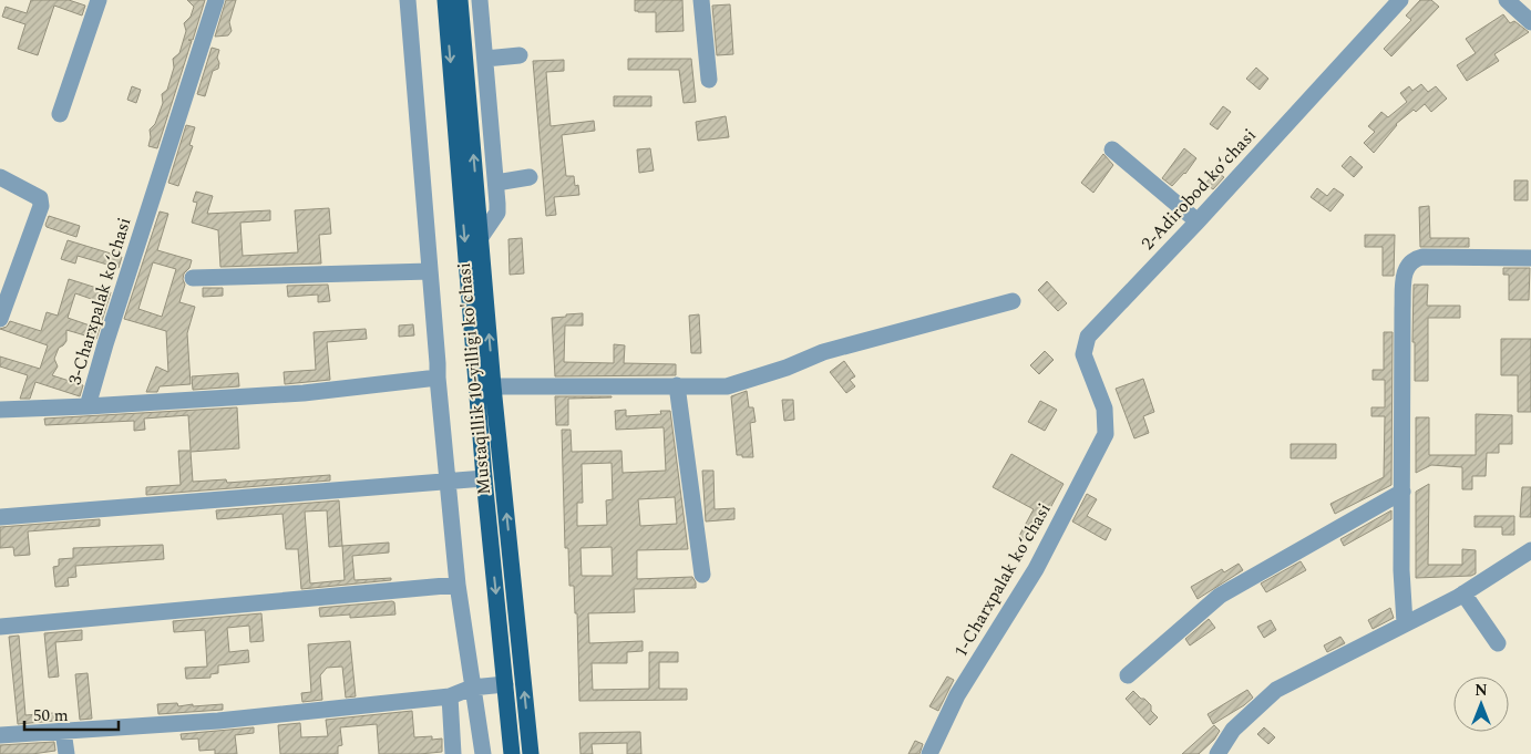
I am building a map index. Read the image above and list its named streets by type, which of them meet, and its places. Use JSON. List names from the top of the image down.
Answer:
{
  "streets": {
    "main road": ["Mustaqillik 10-yilligi ko'chasi"],
    "street": ["2-Adirobod koʻchasi", "3-Charxpalak koʻchasi", "1-Charxpalak koʻchasi"]
  },
  "crossings": [
    ["2-Adirobod koʻchasi", "1-Charxpalak koʻchasi"]
  ],
  "scale_bar": "50 m",
  "north": "top"
}
